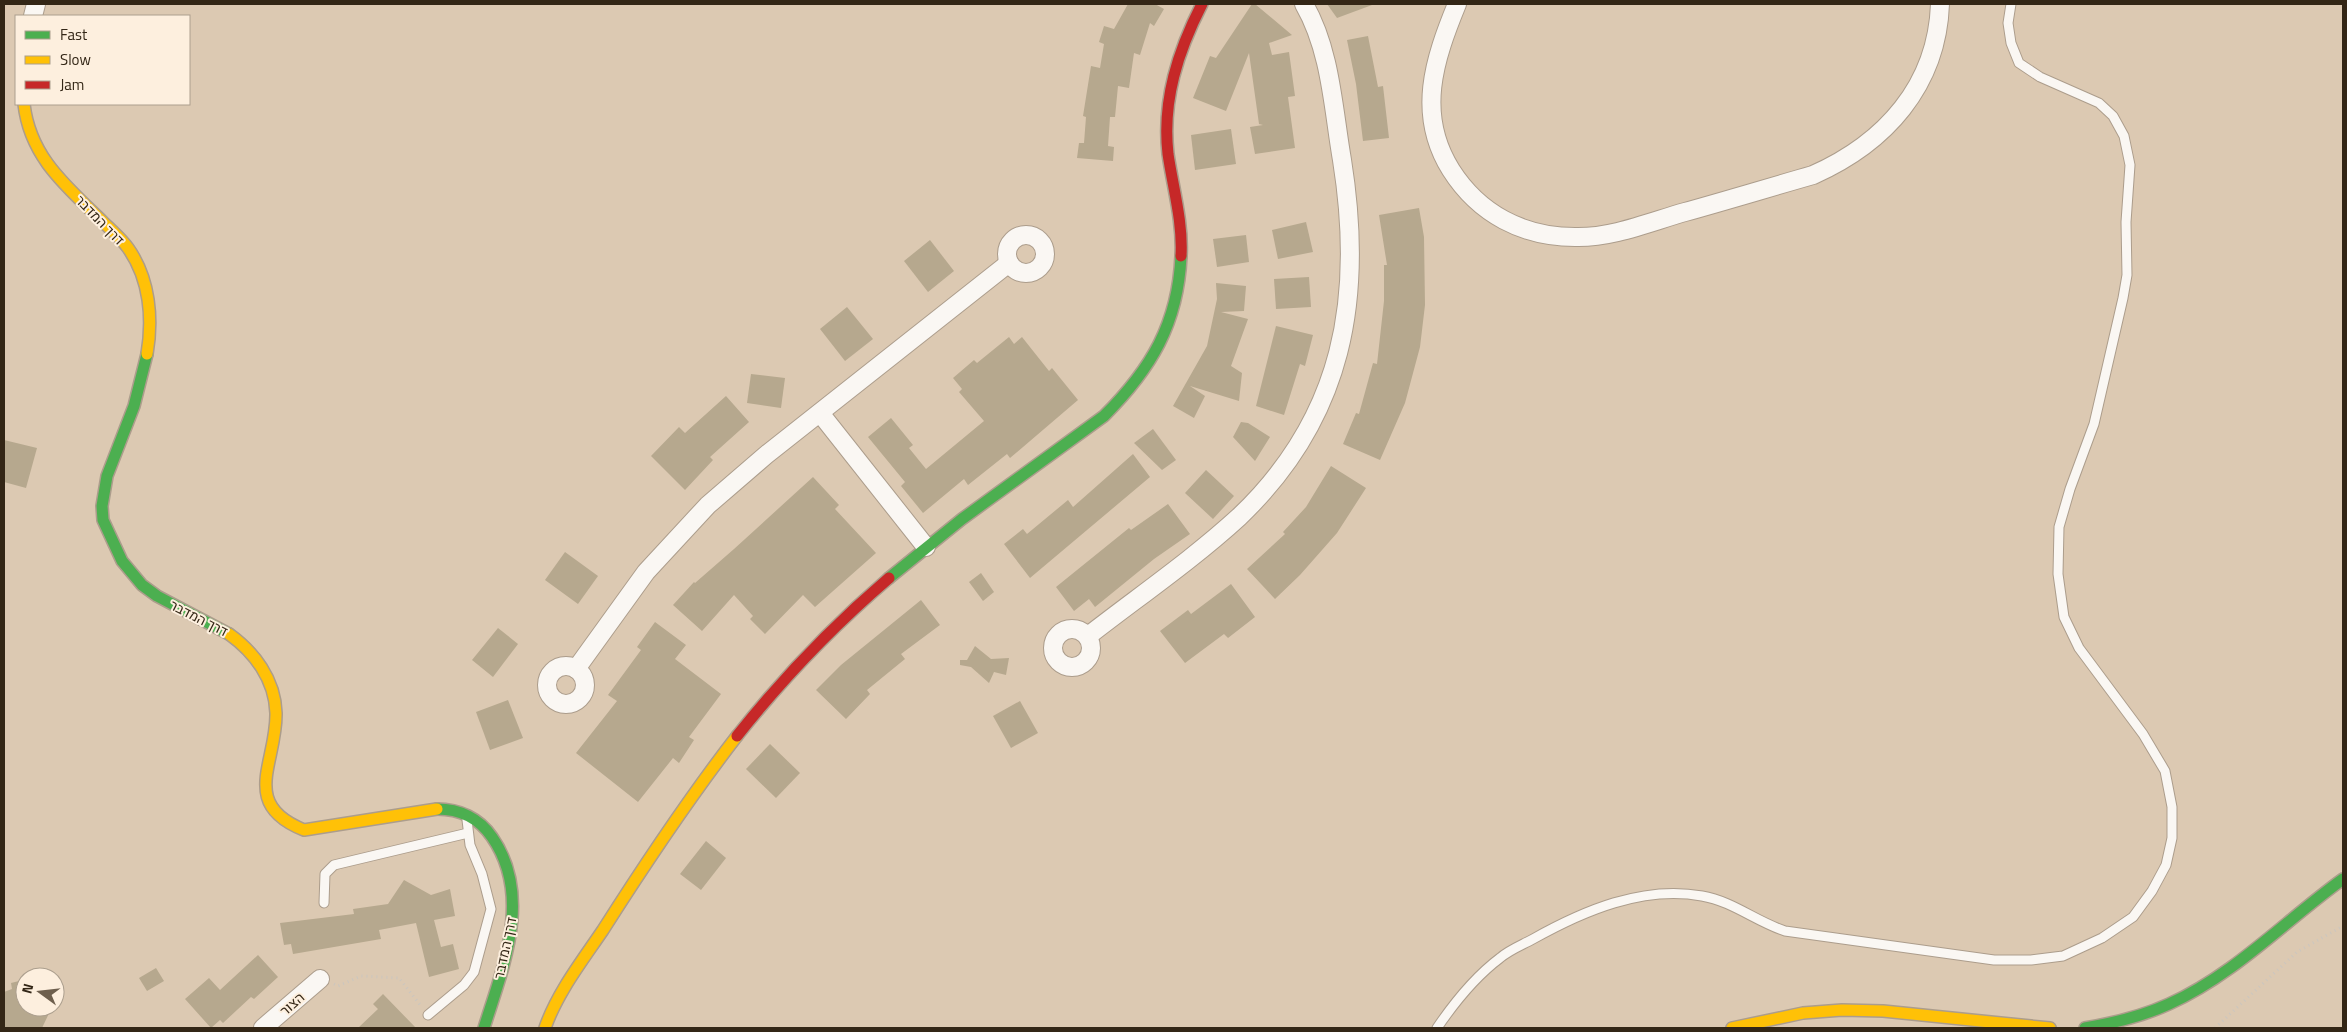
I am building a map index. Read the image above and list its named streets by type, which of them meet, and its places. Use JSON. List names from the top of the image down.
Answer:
{
  "streets": {
    "street": ["דרך המדבר", "הצור"]
  },
  "legend": ["Fast", "Slow", "Jam"],
  "north": "left"
}
